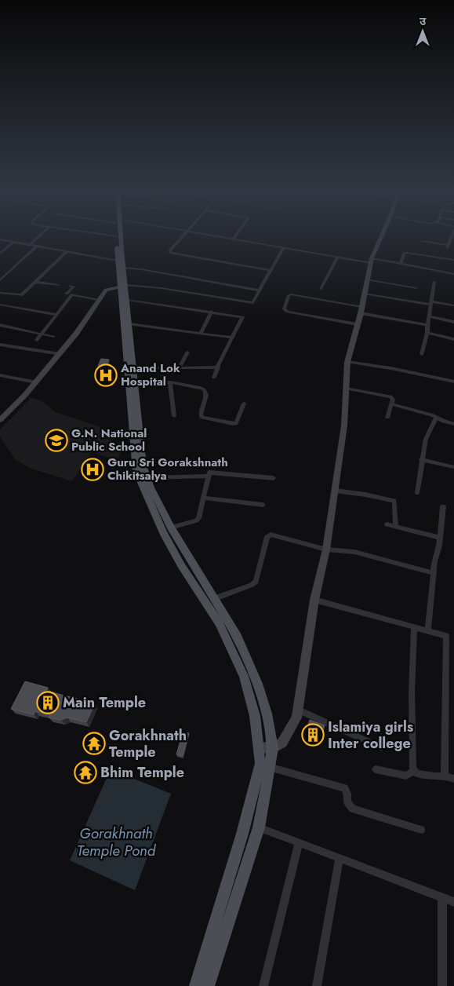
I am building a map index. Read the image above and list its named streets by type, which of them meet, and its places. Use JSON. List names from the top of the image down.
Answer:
{
  "water": ["Gorakhnath Temple Pond"],
  "places": {
    "hospital": ["Anand Lok Hospital", "Guru Sri Gorakshnath Chikitsalya"],
    "school or university": ["G.N. National Public School"],
    "building": ["Main Temple", "Islamiya girls Inter college"],
    "temple": ["Gorakhnath Temple", "Bhim Temple"]
  },
  "north": "top"
}
